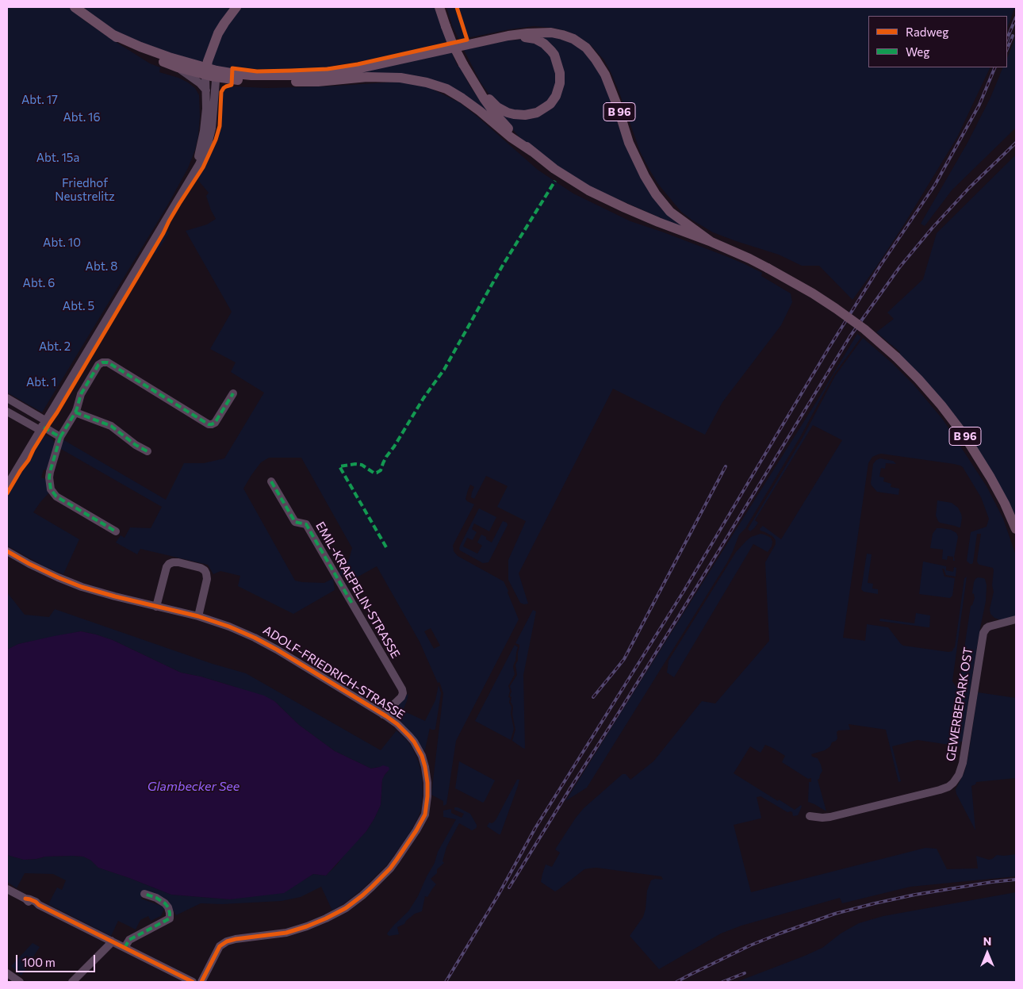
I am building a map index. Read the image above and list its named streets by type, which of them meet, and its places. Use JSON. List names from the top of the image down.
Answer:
{
  "streets": {
    "main road": ["B 96"],
    "street": ["EMIL-KRAEPELIN-STRASSE", "ADOLF-FRIEDRICH-STRASSE", "GEWERBEPARK OST"]
  },
  "crossings": [
    ["EMIL-KRAEPELIN-STRASSE", "ADOLF-FRIEDRICH-STRASSE"]
  ],
  "water": ["Glambecker See"],
  "parks": [
    "Abt. 17",
    "Abt. 16",
    "Abt. 15a",
    "Friedhof Neustrelitz",
    "Abt. 10",
    "Abt. 8",
    "Abt. 6",
    "Abt. 5",
    "Abt. 2",
    "Abt. 1"
  ],
  "legend": ["Radweg", "Weg"],
  "scale_bar": "100 m",
  "north": "top"
}
